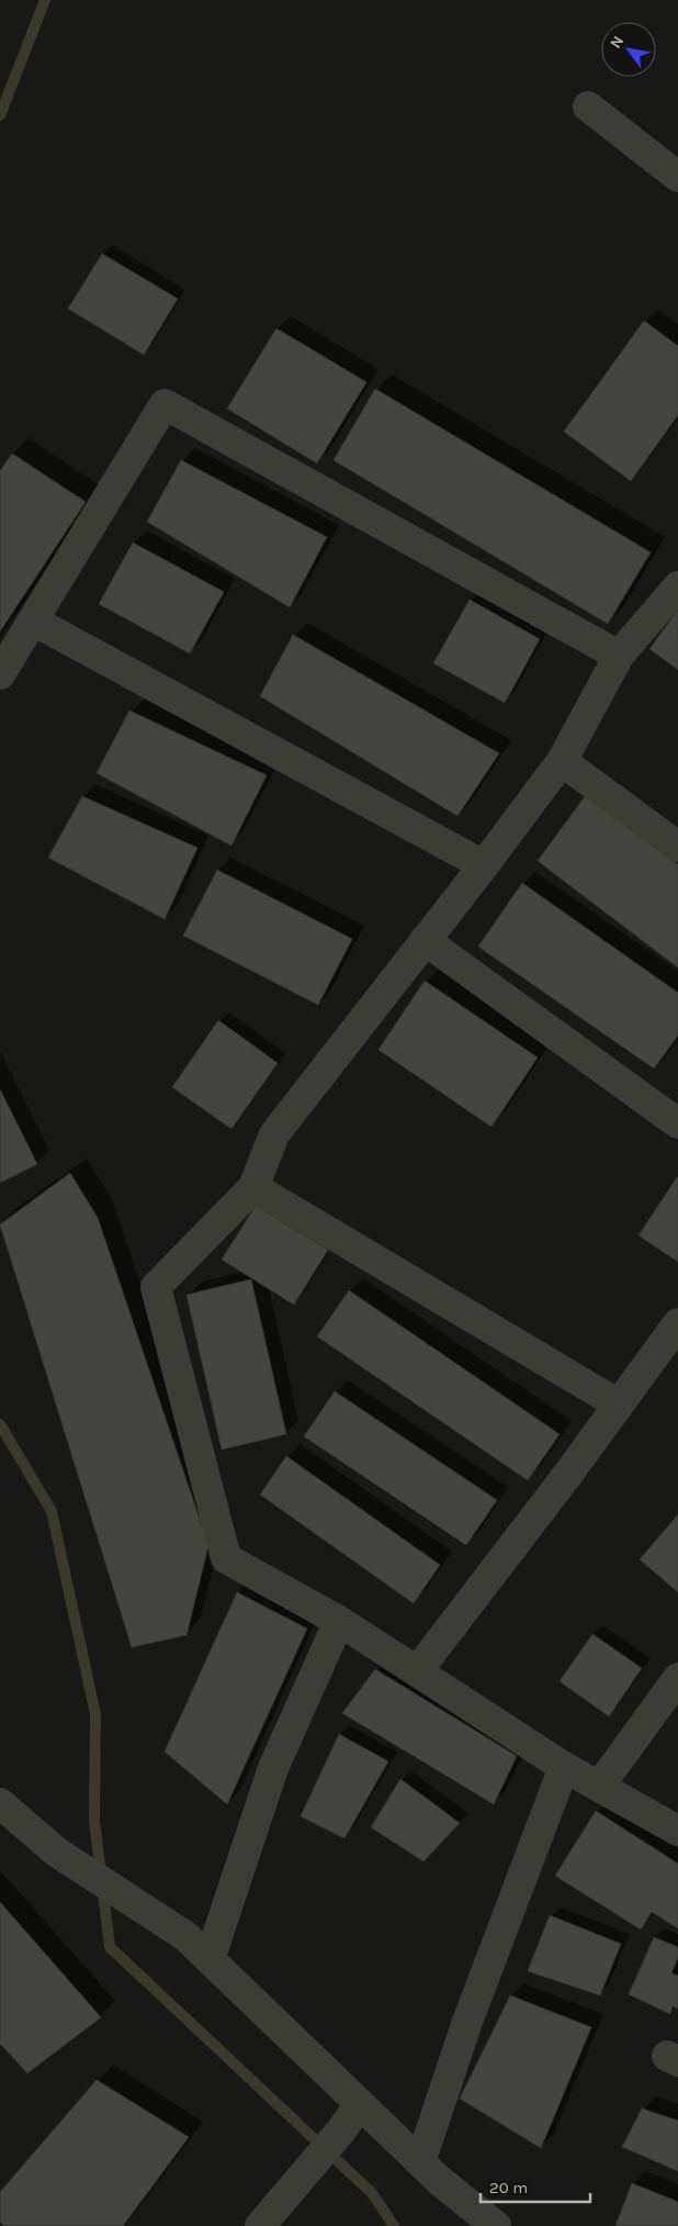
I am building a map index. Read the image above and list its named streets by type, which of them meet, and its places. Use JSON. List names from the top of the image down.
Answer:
{
  "scale_bar": "20 m",
  "north": "top left"
}
